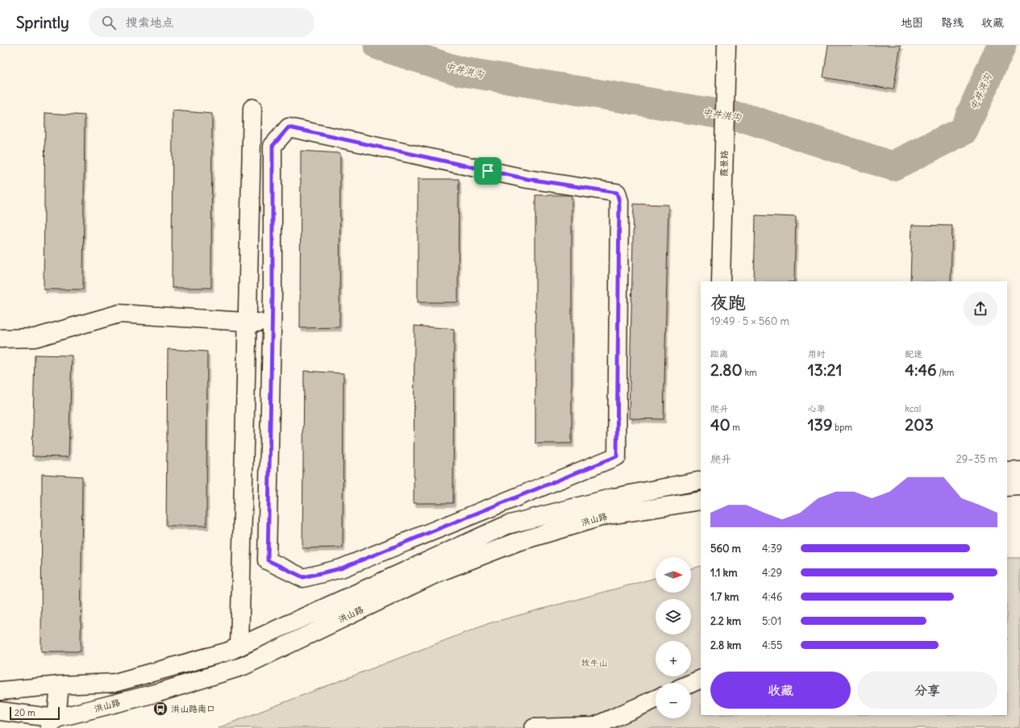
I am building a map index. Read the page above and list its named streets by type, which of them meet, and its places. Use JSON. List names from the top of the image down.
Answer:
{
  "streets": {
    "street": ["霞景路", "洪山路"]
  },
  "water": ["中井洪沟"],
  "parks": ["牧牛山"],
  "places": {
    "bus stop": ["洪山路南口"]
  },
  "scale_bar": "20 m",
  "north": "right",
  "page": {
    "header": "Sprintly",
    "search": "搜索地点",
    "nav": ["地图", "路线", "收藏"],
    "heading": ["夜跑", "19:49 · 5 × 560 m"],
    "stats": [
      ["距离", "2.80 km"],
      ["用时", "13:21"],
      ["配速", "4:46 /km"],
      ["爬升", "40 m"],
      ["心率", "139 bpm"],
      ["kcal", "203"]
    ],
    "chart": ["爬升", "29–35 m"],
    "list": [
      {
        "name": "560 m",
        "note": "4:39"
      },
      {
        "name": "1.1 km",
        "note": "4:29"
      },
      {
        "name": "1.7 km",
        "note": "4:46"
      },
      {
        "name": "2.2 km",
        "note": "5:01"
      },
      {
        "name": "2.8 km",
        "note": "4:55"
      }
    ],
    "map_buttons": ["+", "−"],
    "buttons": ["收藏", "分享"],
    "scale": "20 m"
  }
}
